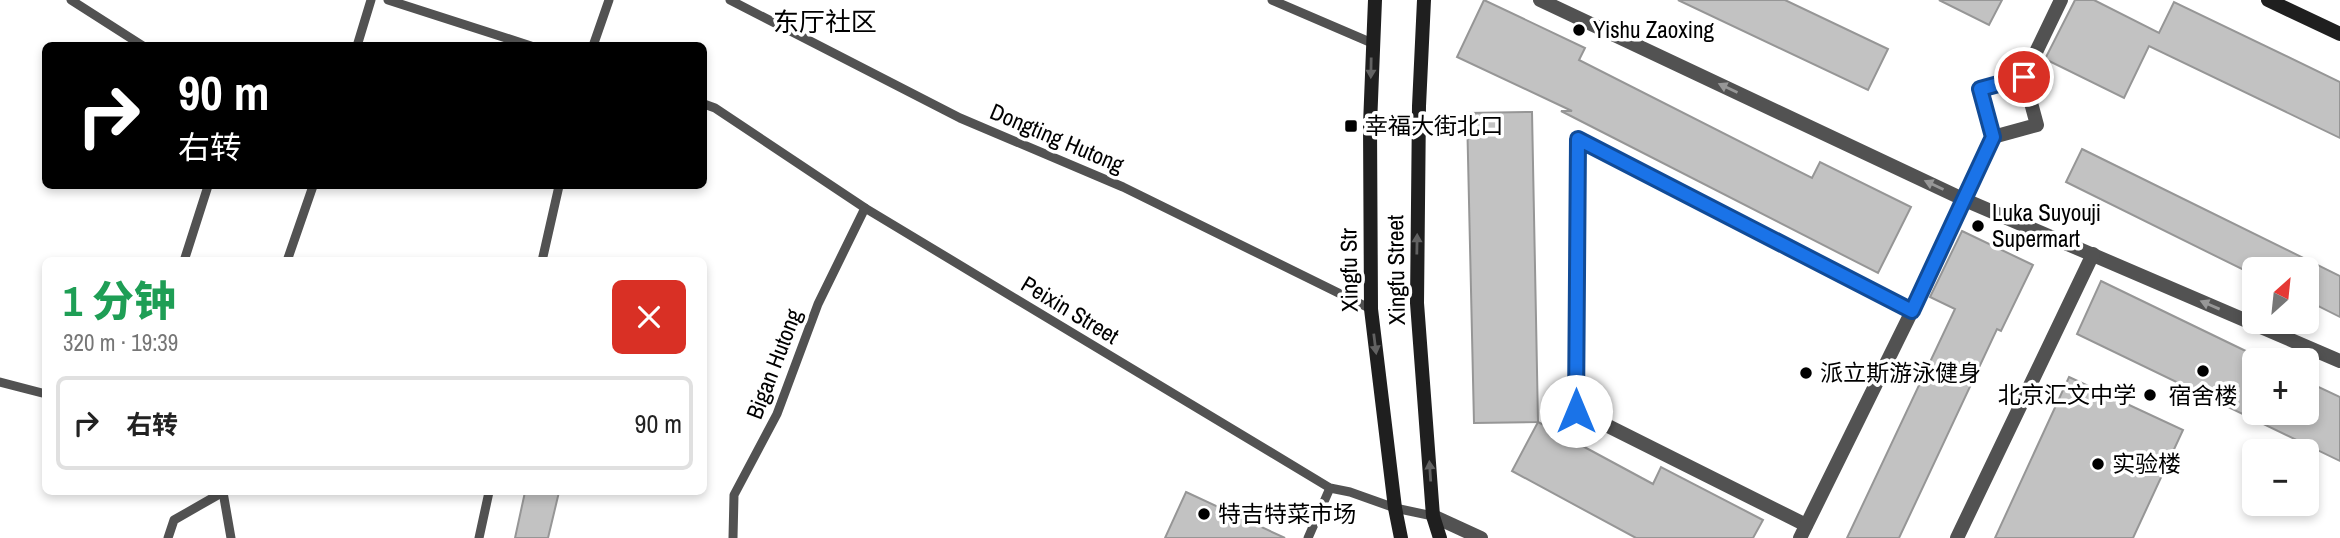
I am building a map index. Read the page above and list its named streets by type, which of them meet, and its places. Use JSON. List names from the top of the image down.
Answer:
{
  "streets": {
    "main road": ["Xingfu Str", "Xingfu Street"],
    "lane": ["Dongting Hutong", "Peixin Street", "Bigan Hutong"]
  },
  "crossings": [
    ["Dongting Hutong", "Xingfu Str"],
    ["Xingfu Str", "Peixin Street"],
    ["Xingfu Street", "Peixin Street"],
    ["Peixin Street", "Bigan Hutong"]
  ],
  "one_way": ["Xingfu Str", "Xingfu Street"],
  "districts": ["东厅社区"],
  "places": {
    "other": [
      "Yishu Zaoxing",
      "Luka Suyouji Supermart",
      "宿舍楼",
      "派立斯游泳健身",
      "北京汇文中学",
      "实验楼",
      "特吉特菜市场"
    ],
    "transit": ["幸福大街北口"]
  },
  "north": "top right",
  "page": {
    "turn": ["90 m", "右转"],
    "map_buttons": ["+", "−"],
    "heading": ["1 分钟", "320 m · 19:39"],
    "list": [
      {
        "name": "右转",
        "value": "90 m"
      }
    ]
  }
}
